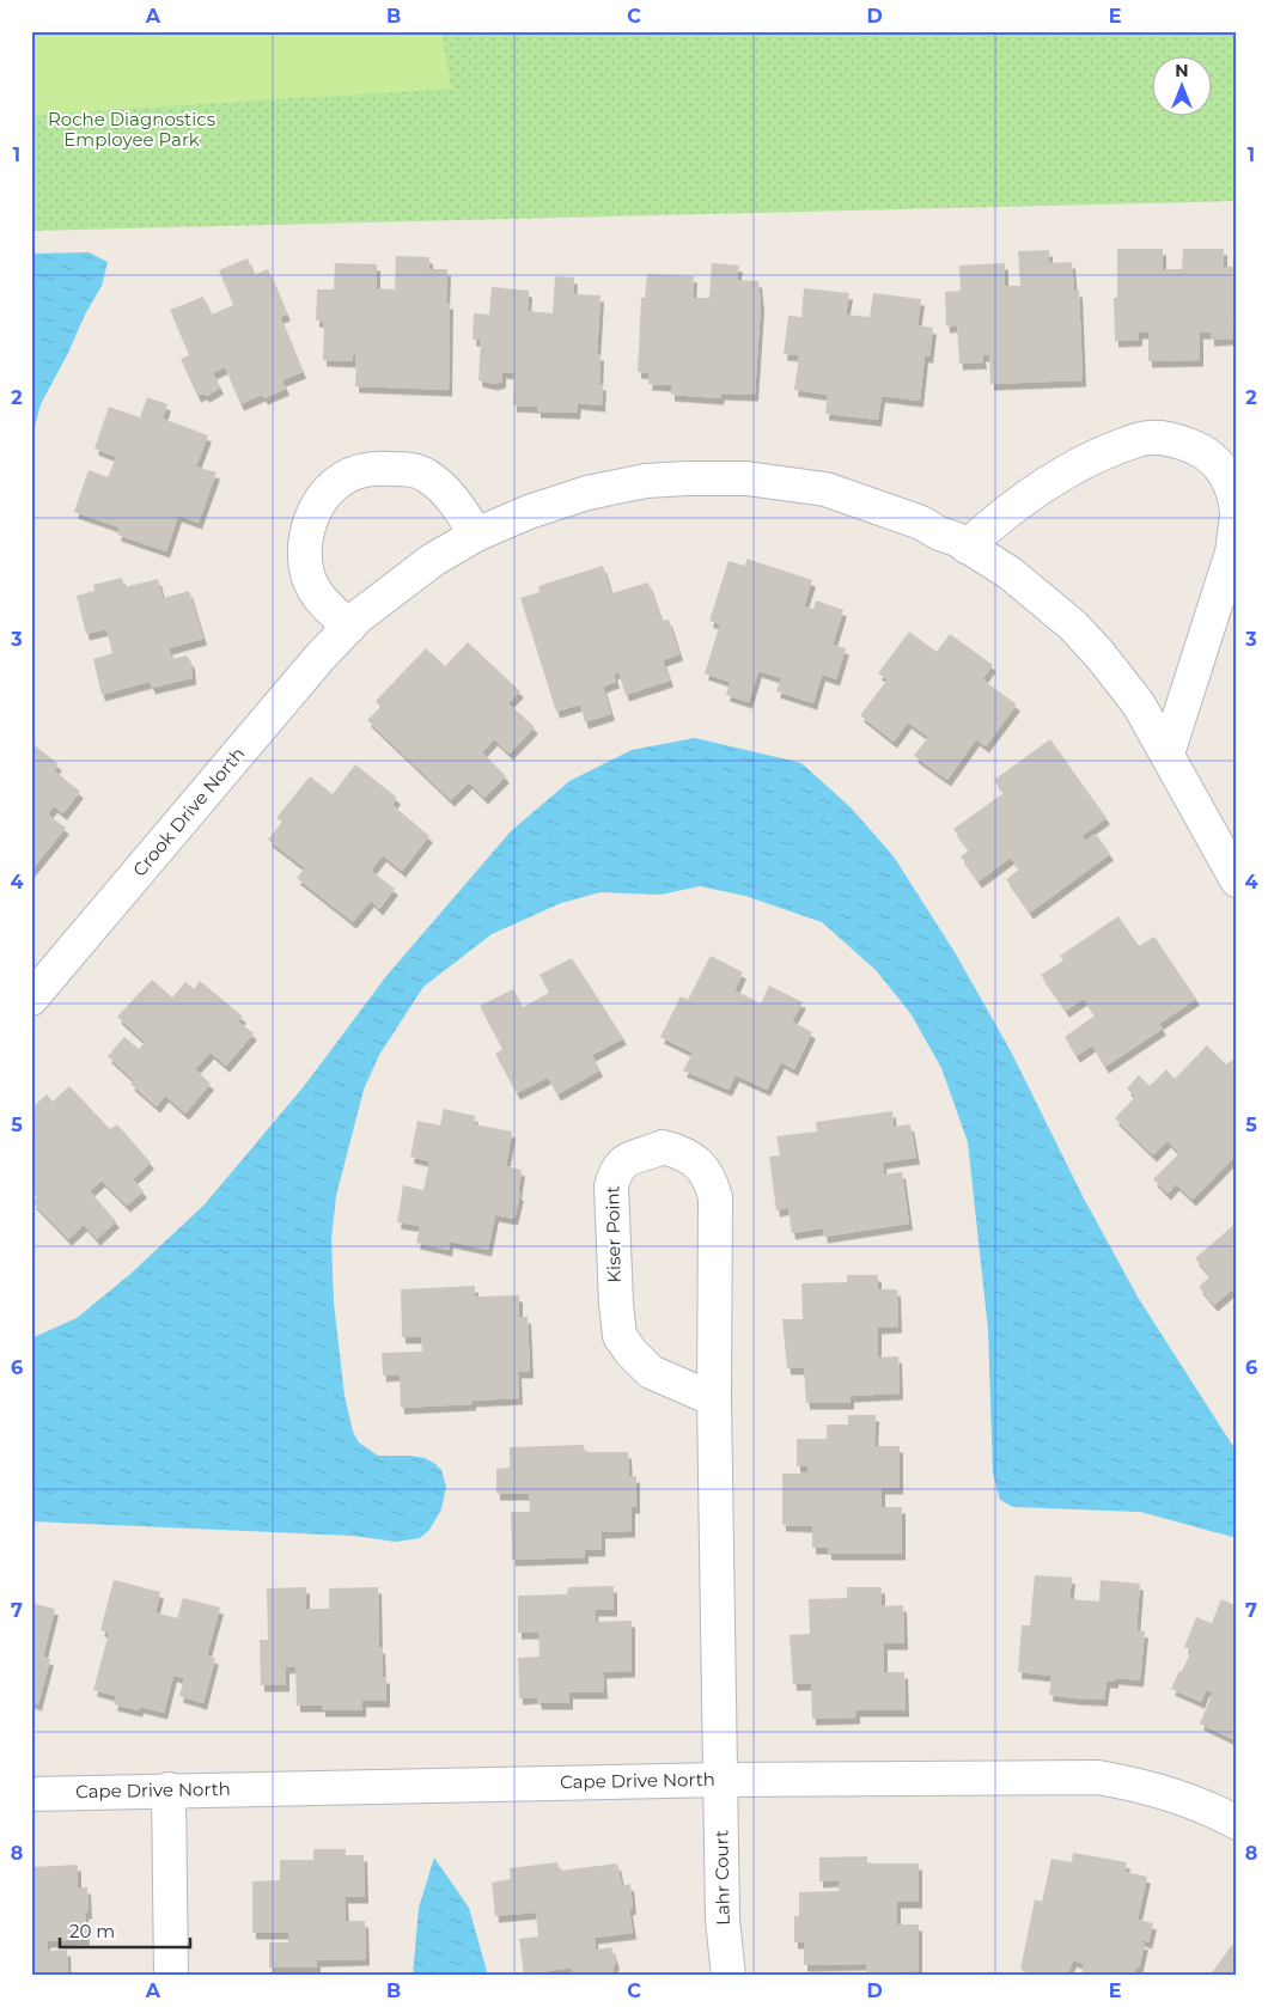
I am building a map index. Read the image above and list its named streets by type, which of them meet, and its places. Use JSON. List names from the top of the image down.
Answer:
{
  "streets": {
    "street": [
      "Crook Drive North",
      "Kiser Point",
      "Cape Drive North",
      "Lahr Court"
    ]
  },
  "crossings": [
    ["Kiser Point", "Cape Drive North"],
    ["Kiser Point", "Lahr Court"],
    ["Cape Drive North", "Lahr Court"]
  ],
  "parks": ["Roche Diagnostics Employee Park"],
  "scale_bar": "20 m",
  "north": "top",
  "grid": {
    "columns": [
      "A",
      "B",
      "C",
      "D",
      "E"
    ],
    "rows": [
      "1",
      "2",
      "3",
      "4",
      "5",
      "6",
      "7",
      "8"
    ]
  }
}
